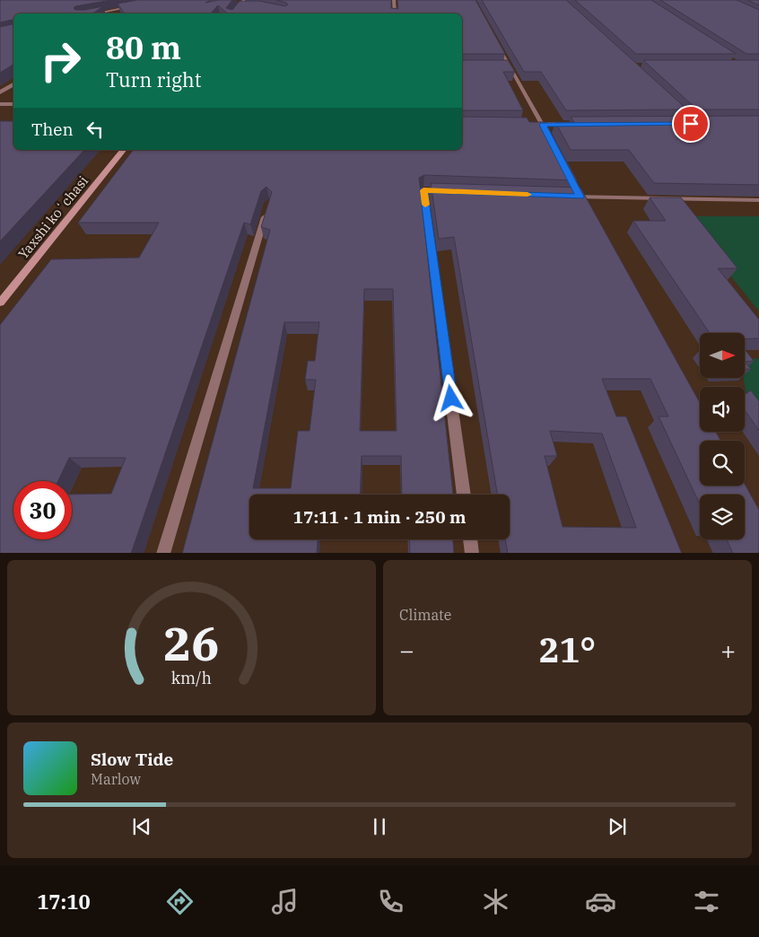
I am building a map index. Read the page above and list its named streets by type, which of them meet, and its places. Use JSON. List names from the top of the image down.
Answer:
{
  "streets": {
    "street": ["Yaxshi koʻchasi"]
  },
  "north": "right",
  "page": {
    "turn": ["80 m", "Turn right"],
    "then": "Then",
    "limit": "30",
    "trip": "17:11 · 1 min · 250 m",
    "tile": "Climate",
    "heat": ["−", "21°", "+"],
    "song": ["Slow Tide", "Marlow"],
    "tabs": "17:10",
    "gauge": ["26", "km/h"]
  }
}
